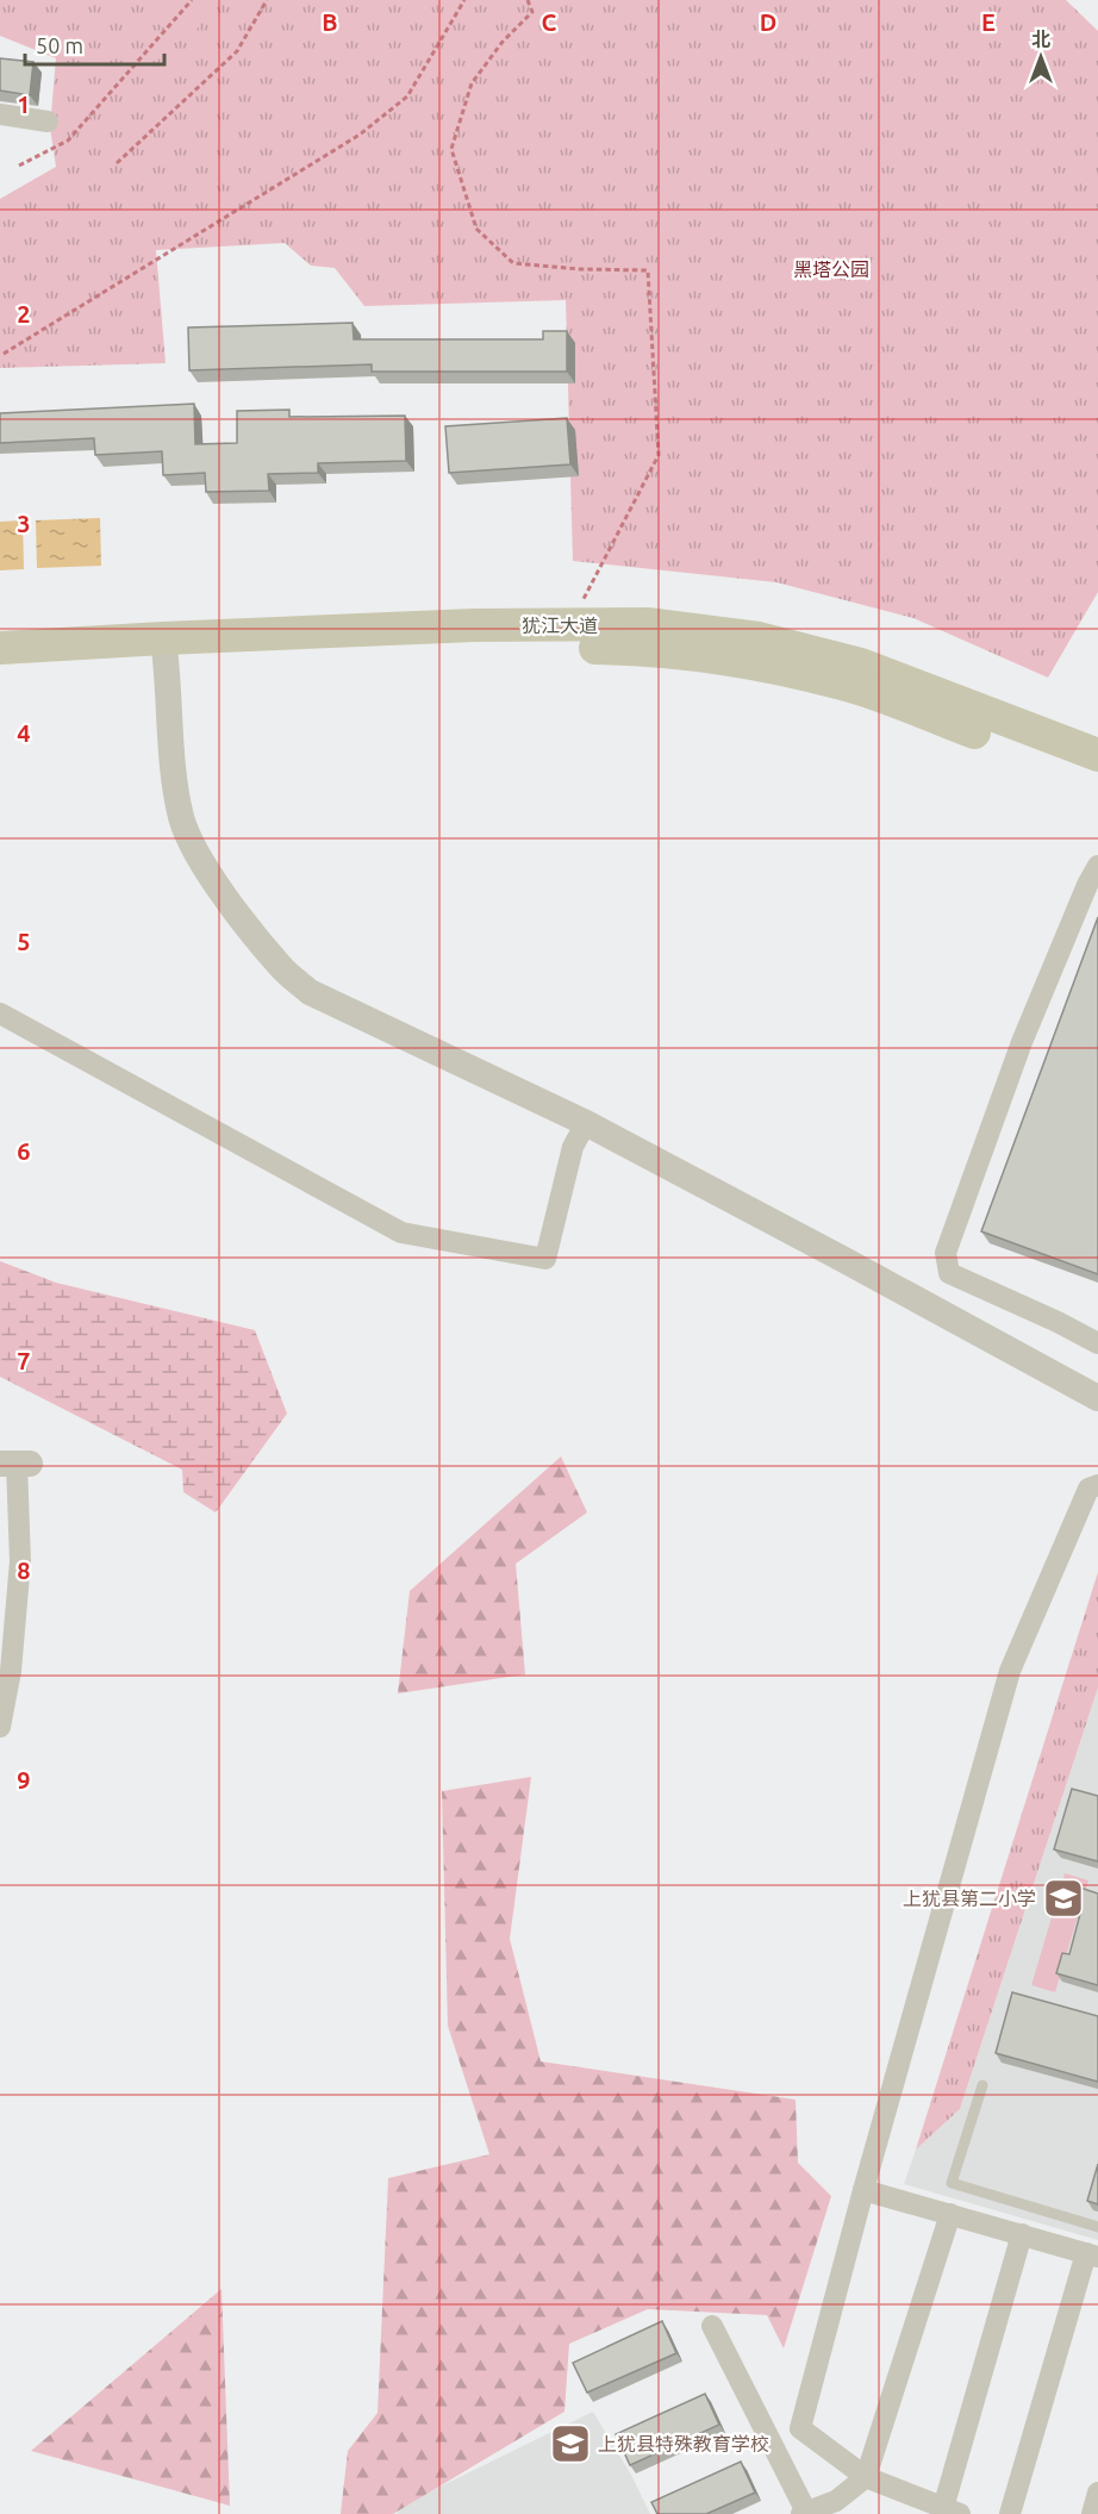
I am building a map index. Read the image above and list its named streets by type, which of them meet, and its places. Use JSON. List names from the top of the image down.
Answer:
{
  "streets": {
    "main road": ["犹江大道"]
  },
  "parks": ["黑塔公园"],
  "places": {
    "school or university": ["上犹县第二小学", "上犹县特殊教育学校"]
  },
  "scale_bar": "50 m",
  "north": "top",
  "grid": {
    "columns": [
      "B",
      "C",
      "D",
      "E"
    ],
    "rows": [
      "1",
      "2",
      "3",
      "4",
      "5",
      "6",
      "7",
      "8",
      "9"
    ]
  }
}
